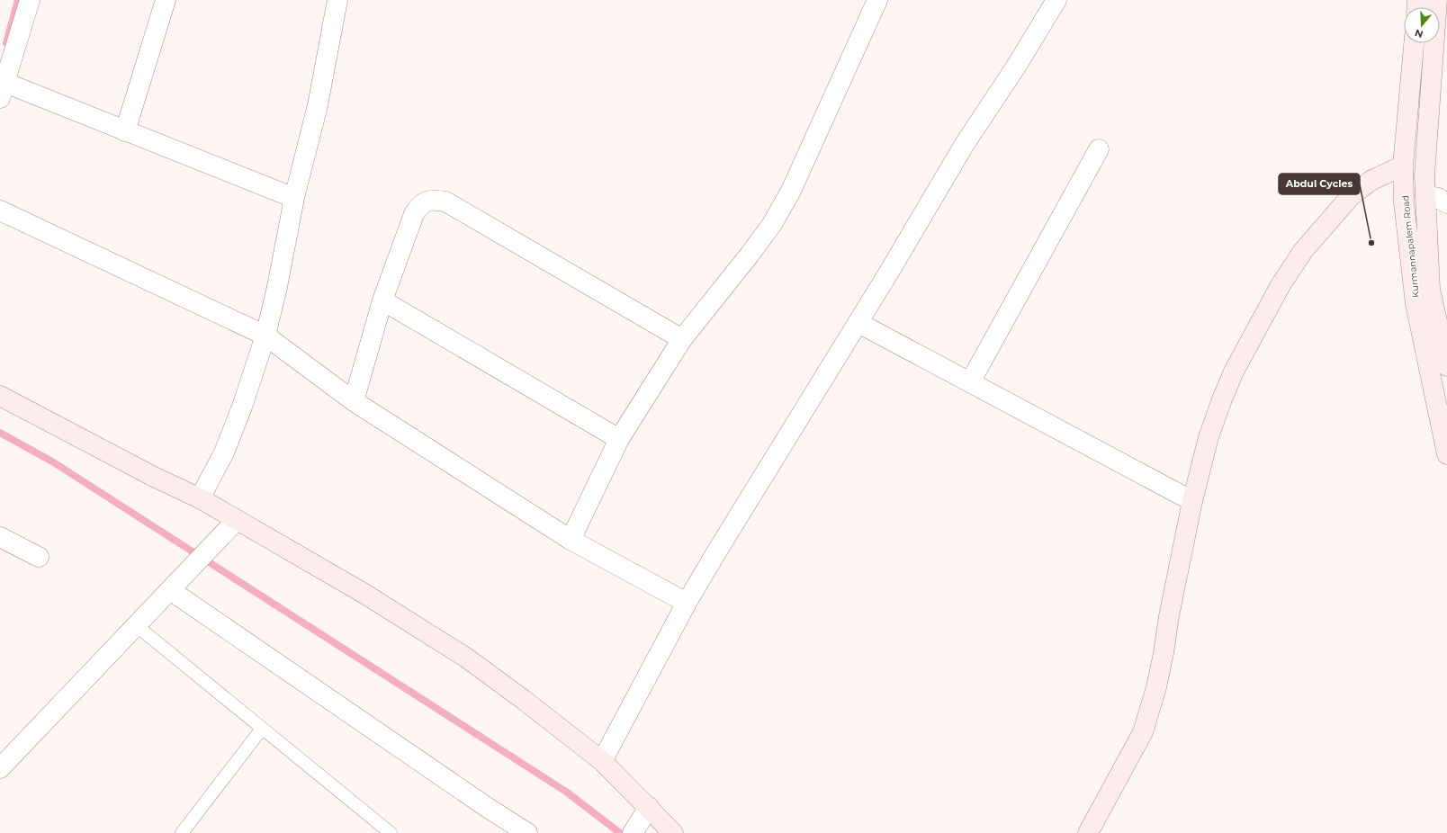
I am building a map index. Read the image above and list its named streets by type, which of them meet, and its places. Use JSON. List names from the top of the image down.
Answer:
{
  "streets": {
    "street": ["Kurmannapalem Road"]
  },
  "places": ["Abdul Cycles"],
  "north": "bottom"
}
